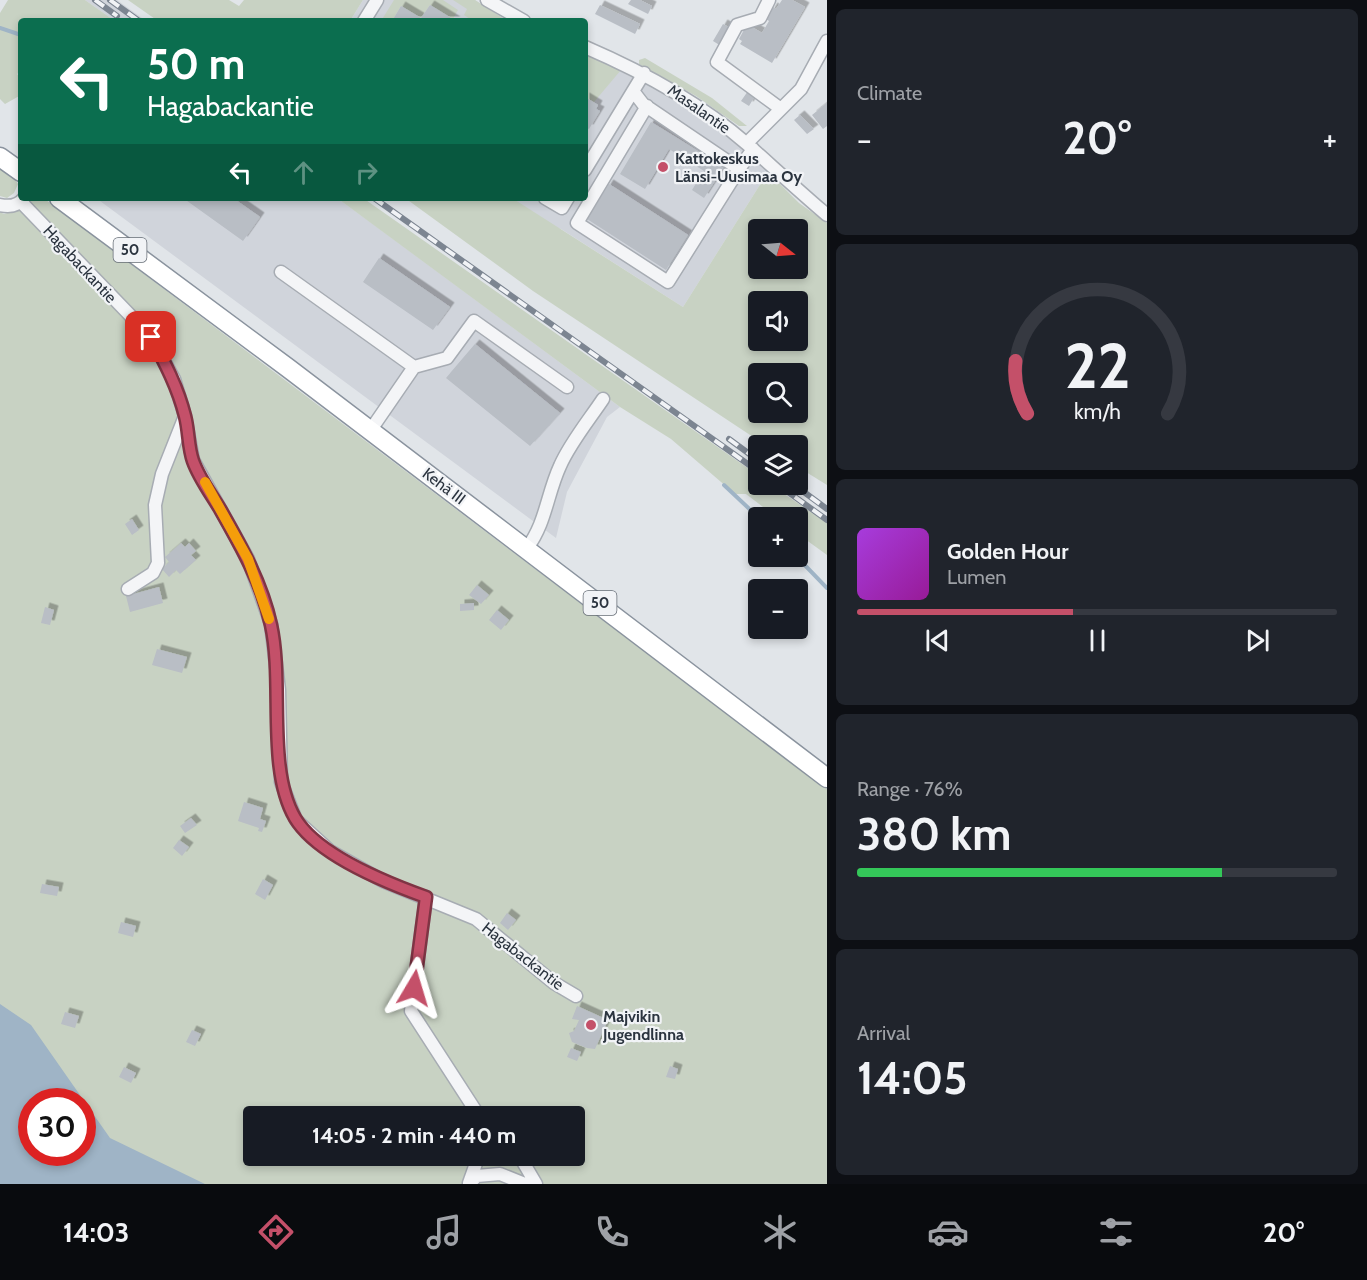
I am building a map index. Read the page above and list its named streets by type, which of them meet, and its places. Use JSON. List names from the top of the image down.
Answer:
{
  "streets": {
    "highway": ["50", "Kehä III"],
    "street": ["Masalantie", "Hagabackantie"]
  },
  "places": ["Kattokeskus Länsi-Uusimaa Oy", "Majvikin Jugendlinna"],
  "north": "right",
  "page": {
    "tile": [
      "Climate",
      ["Range · 76%", "380 km"],
      ["Arrival", "14:05"]
    ],
    "turn": ["50 m", "Hagabackantie"],
    "heat": ["−", "20°", "+"],
    "map_buttons": ["+", "−"],
    "song": ["Golden Hour", "Lumen"],
    "limit": "30",
    "trip": "14:05 · 2 min · 440 m",
    "tabs": ["14:03", "20°"],
    "gauge": ["22", "km/h"]
  }
}
